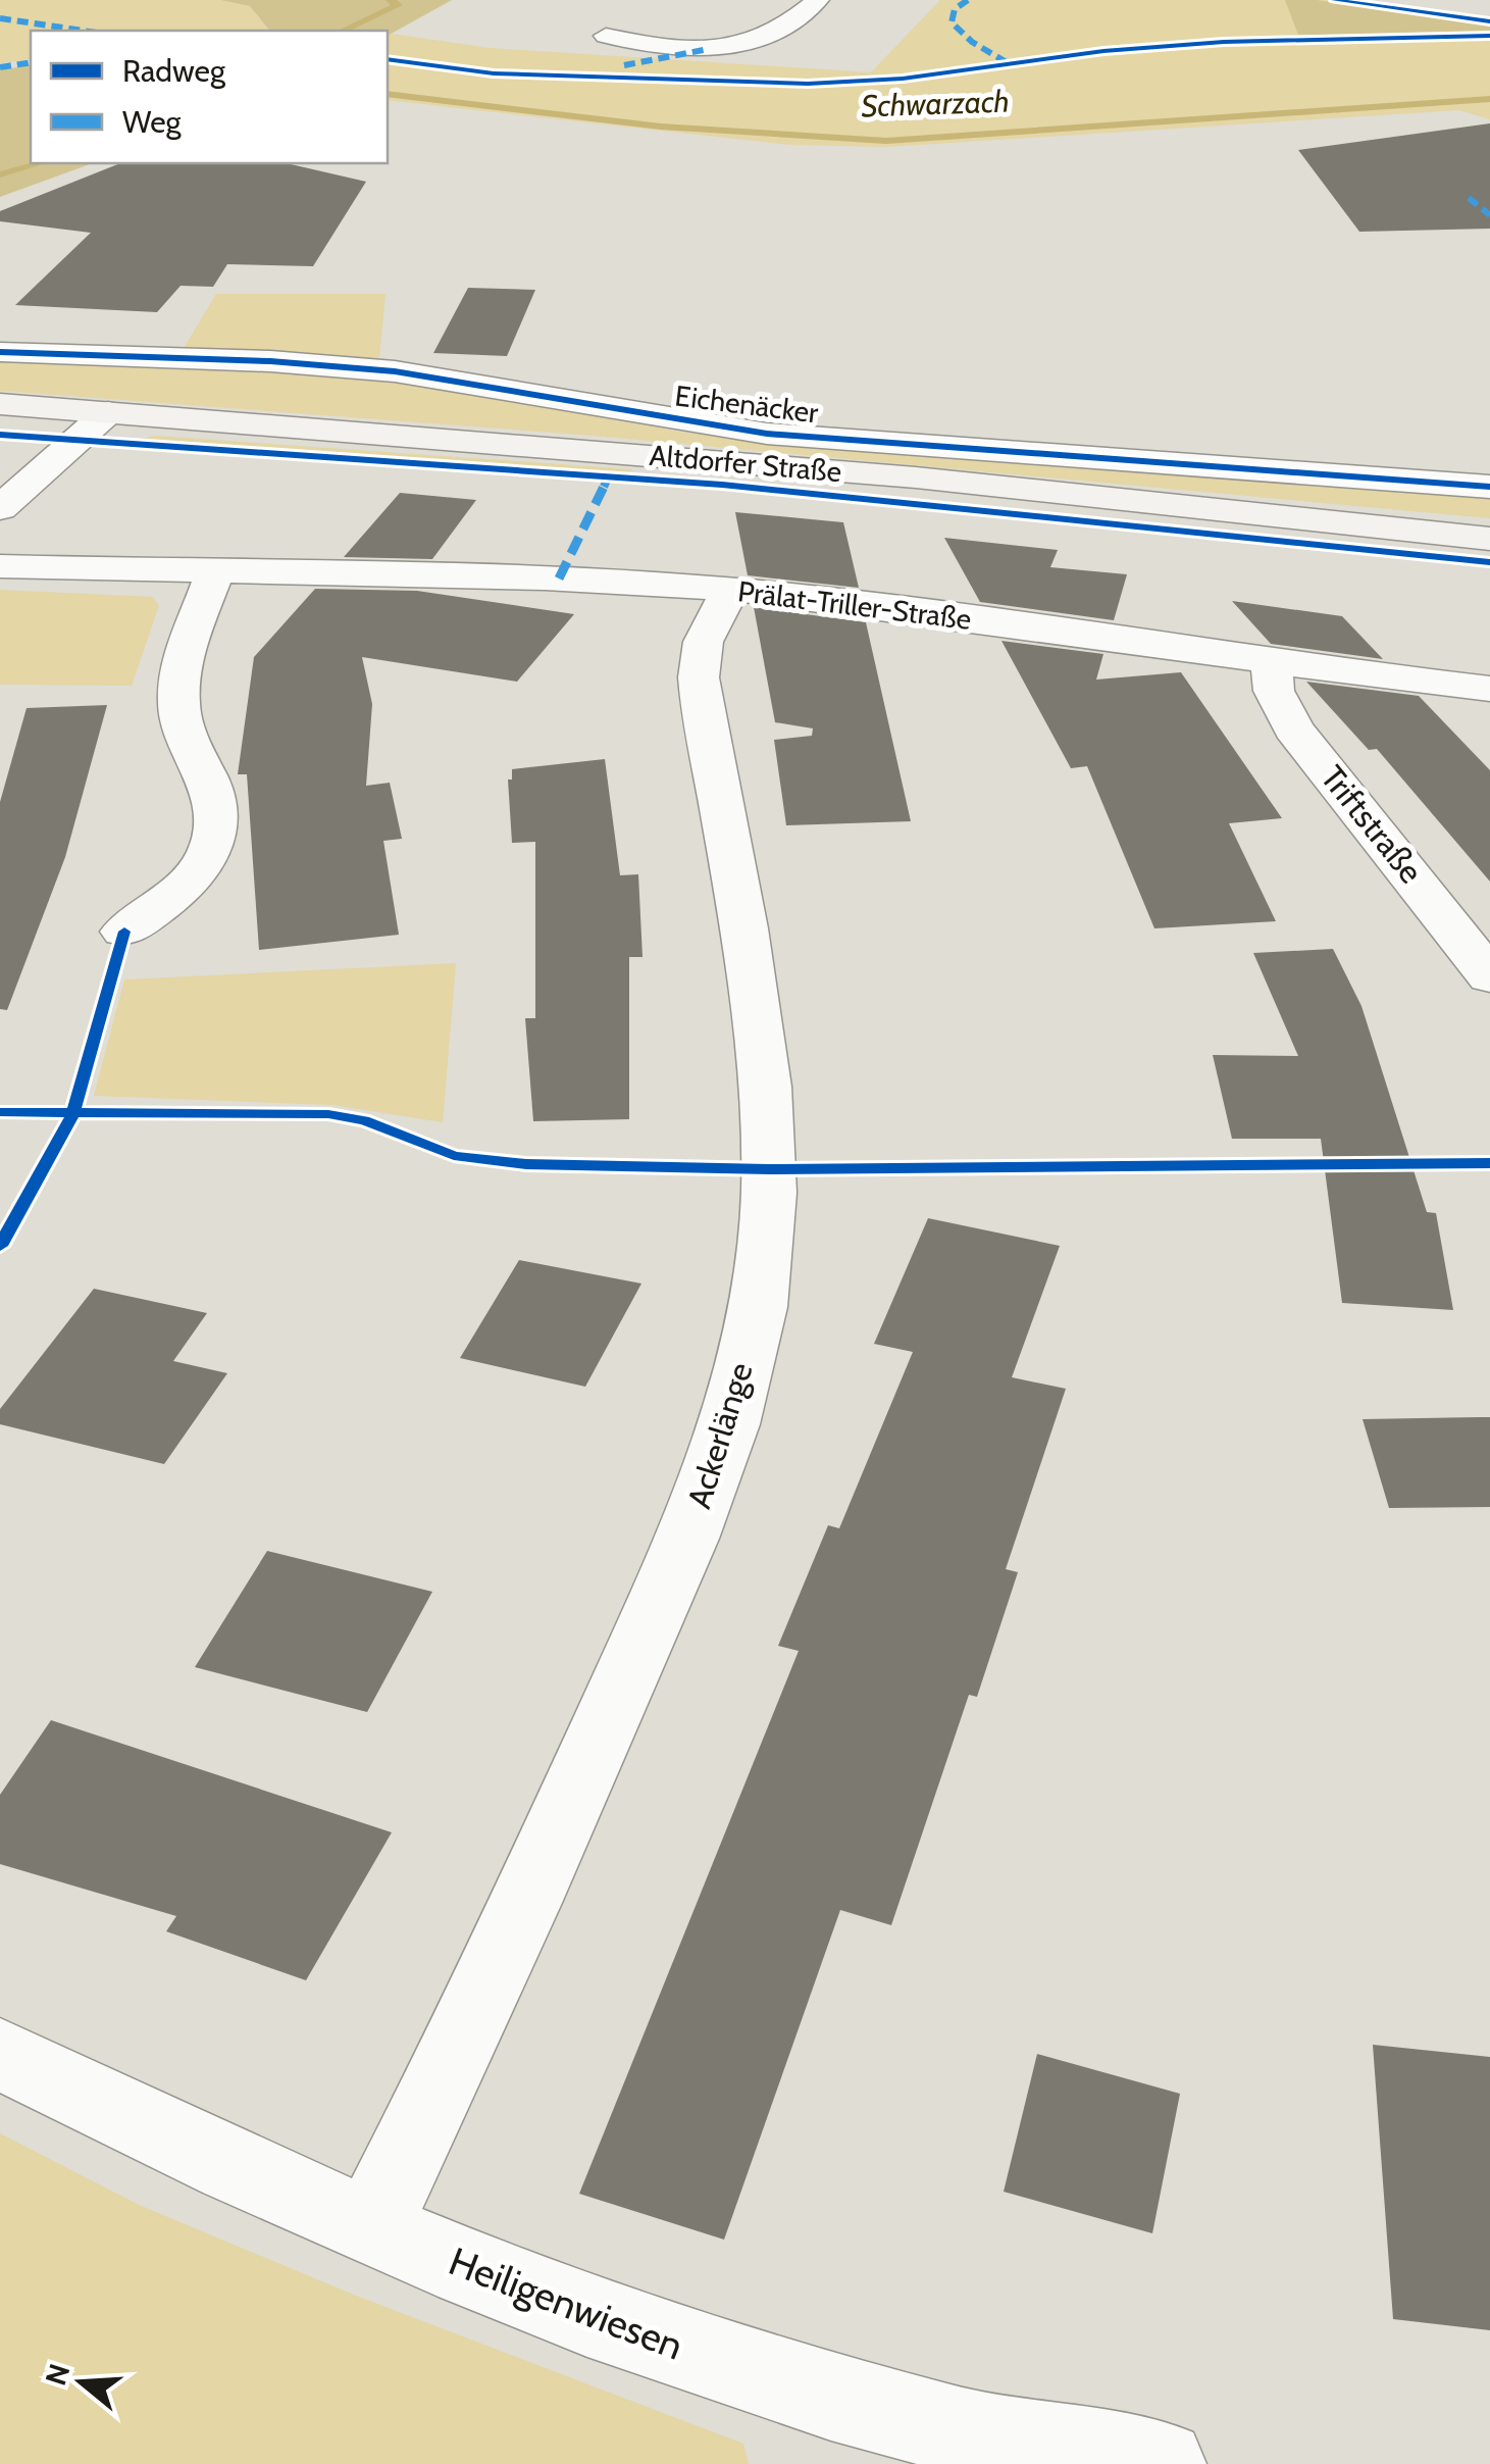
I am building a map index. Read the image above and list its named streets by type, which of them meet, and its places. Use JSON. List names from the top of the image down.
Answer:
{
  "streets": {
    "main road": ["Altdorfer Straße"],
    "street": [
      "Eichenäcker",
      "Prälat-Triller-Straße",
      "Triftstraße",
      "Ackerlänge",
      "Heiligenwiesen"
    ]
  },
  "crossings": [
    ["Prälat-Triller-Straße", "Triftstraße"],
    ["Prälat-Triller-Straße", "Ackerlänge"],
    ["Ackerlänge", "Heiligenwiesen"]
  ],
  "water": ["Schwarzach"],
  "legend": ["Radweg", "Weg"],
  "north": "left"
}
